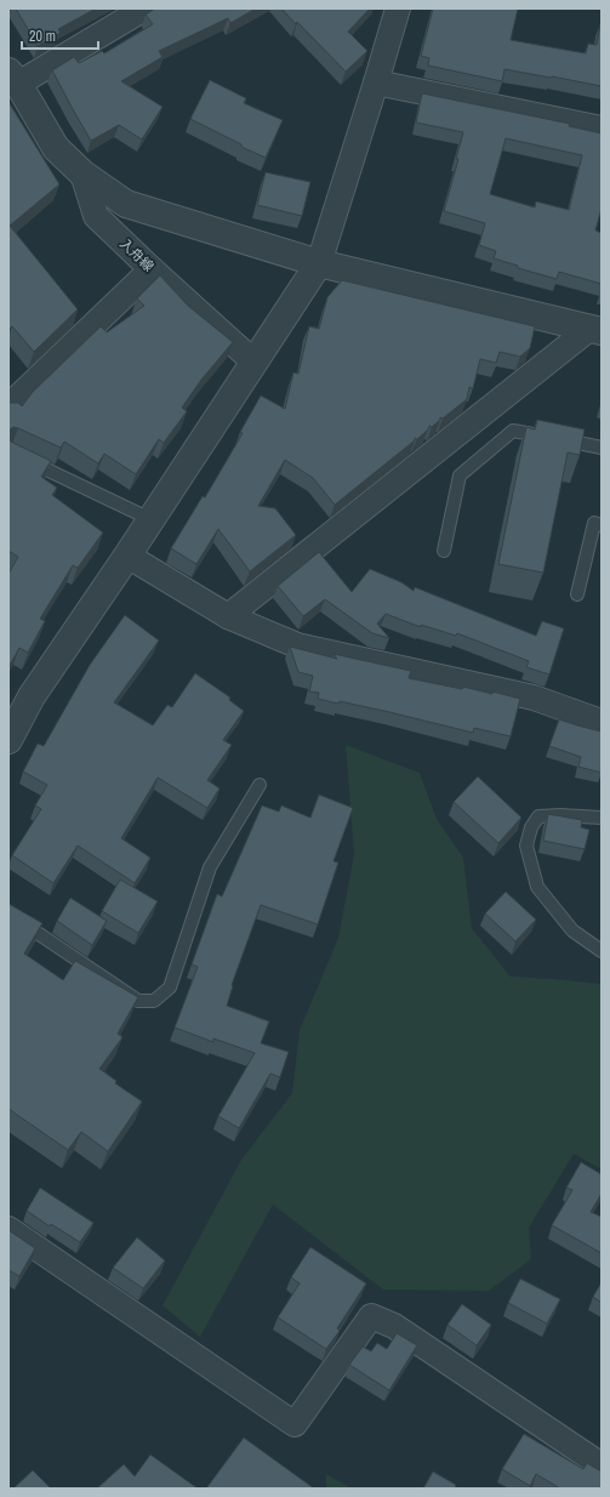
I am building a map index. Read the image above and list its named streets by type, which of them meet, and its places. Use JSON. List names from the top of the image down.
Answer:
{
  "streets": {
    "street": ["入舟線"]
  },
  "scale_bar": "20 m"
}
